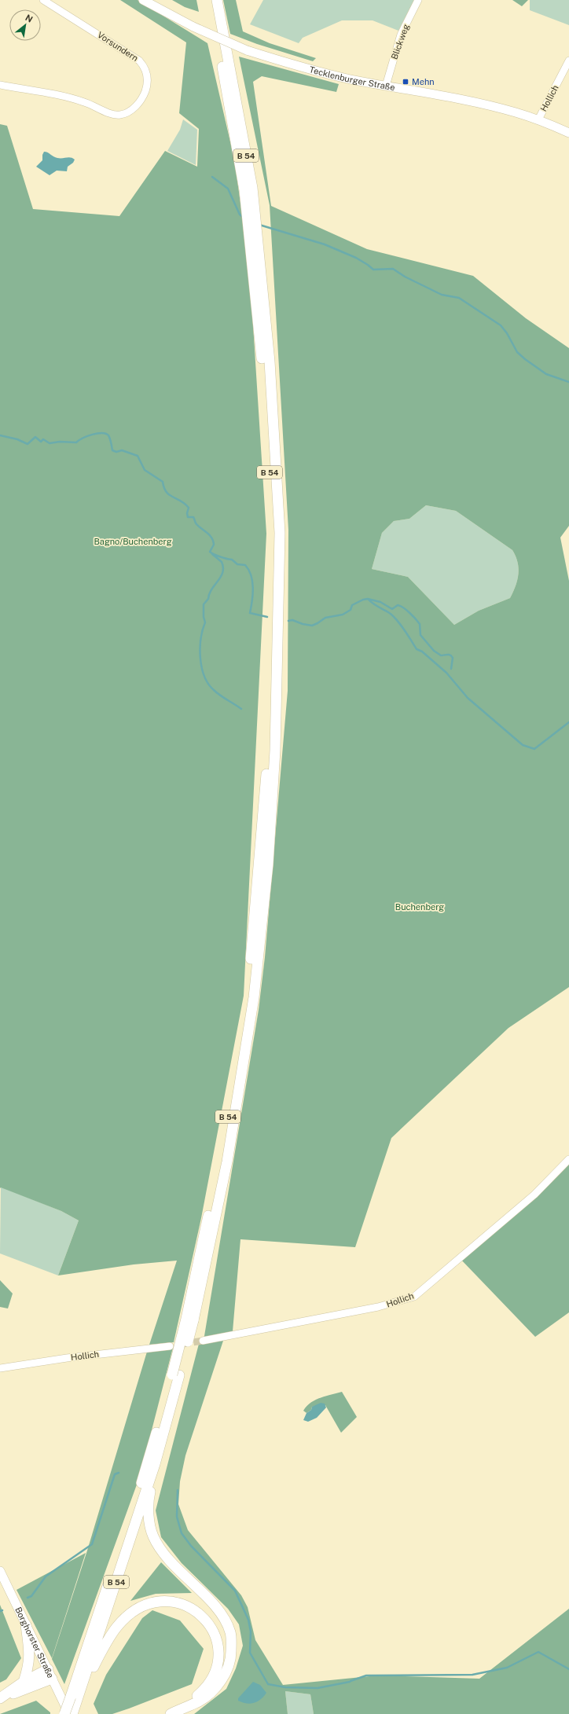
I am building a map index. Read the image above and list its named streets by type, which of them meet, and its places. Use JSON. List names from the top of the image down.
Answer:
{
  "streets": {
    "highway": ["B 54"],
    "main road": ["Tecklenburger Straße", "Borghorster Straße"],
    "street": ["Blickweg", "Vorsundern", "Hollich"]
  },
  "crossings": [
    ["Blickweg", "Tecklenburger Straße"],
    ["Tecklenburger Straße", "Hollich"]
  ],
  "parks": ["Bagno/Buchenberg", "Buchenberg"],
  "places": {
    "transit": ["Mehn"]
  },
  "north": "top right"
}
